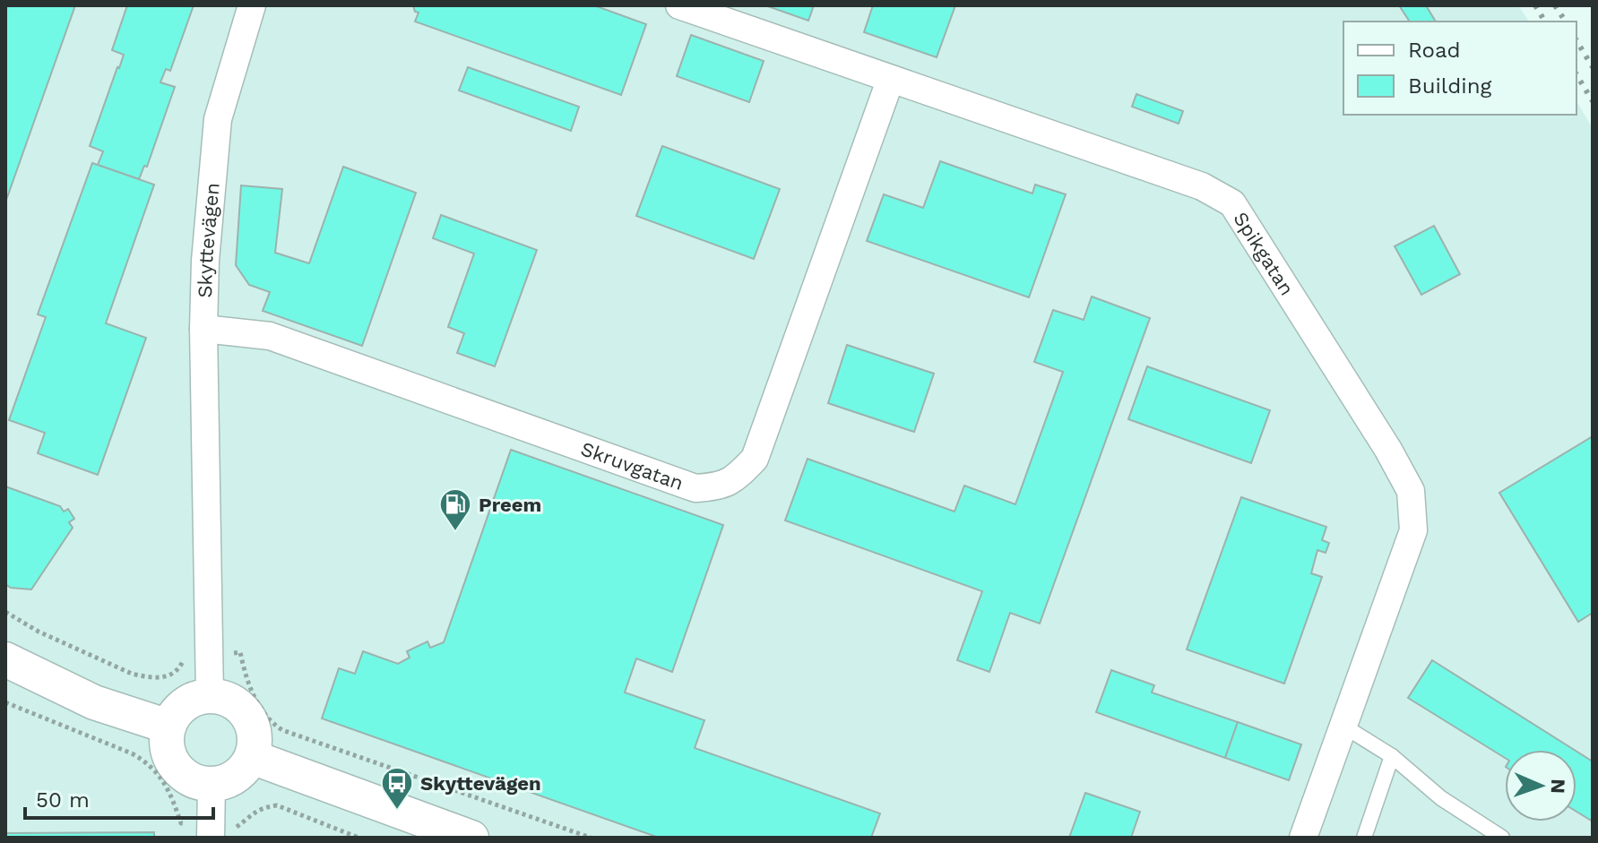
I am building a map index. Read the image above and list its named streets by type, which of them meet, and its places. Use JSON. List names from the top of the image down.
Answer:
{
  "streets": {
    "street": ["Skyttevägen", "Spikgatan", "Skruvgatan"]
  },
  "crossings": [
    ["Skyttevägen", "Skruvgatan"],
    ["Spikgatan", "Skruvgatan"]
  ],
  "places": {
    "fuel station": ["Preem"],
    "bus stop": ["Skyttevägen"]
  },
  "legend": ["Road", "Building"],
  "scale_bar": "50 m",
  "north": "right"
}
